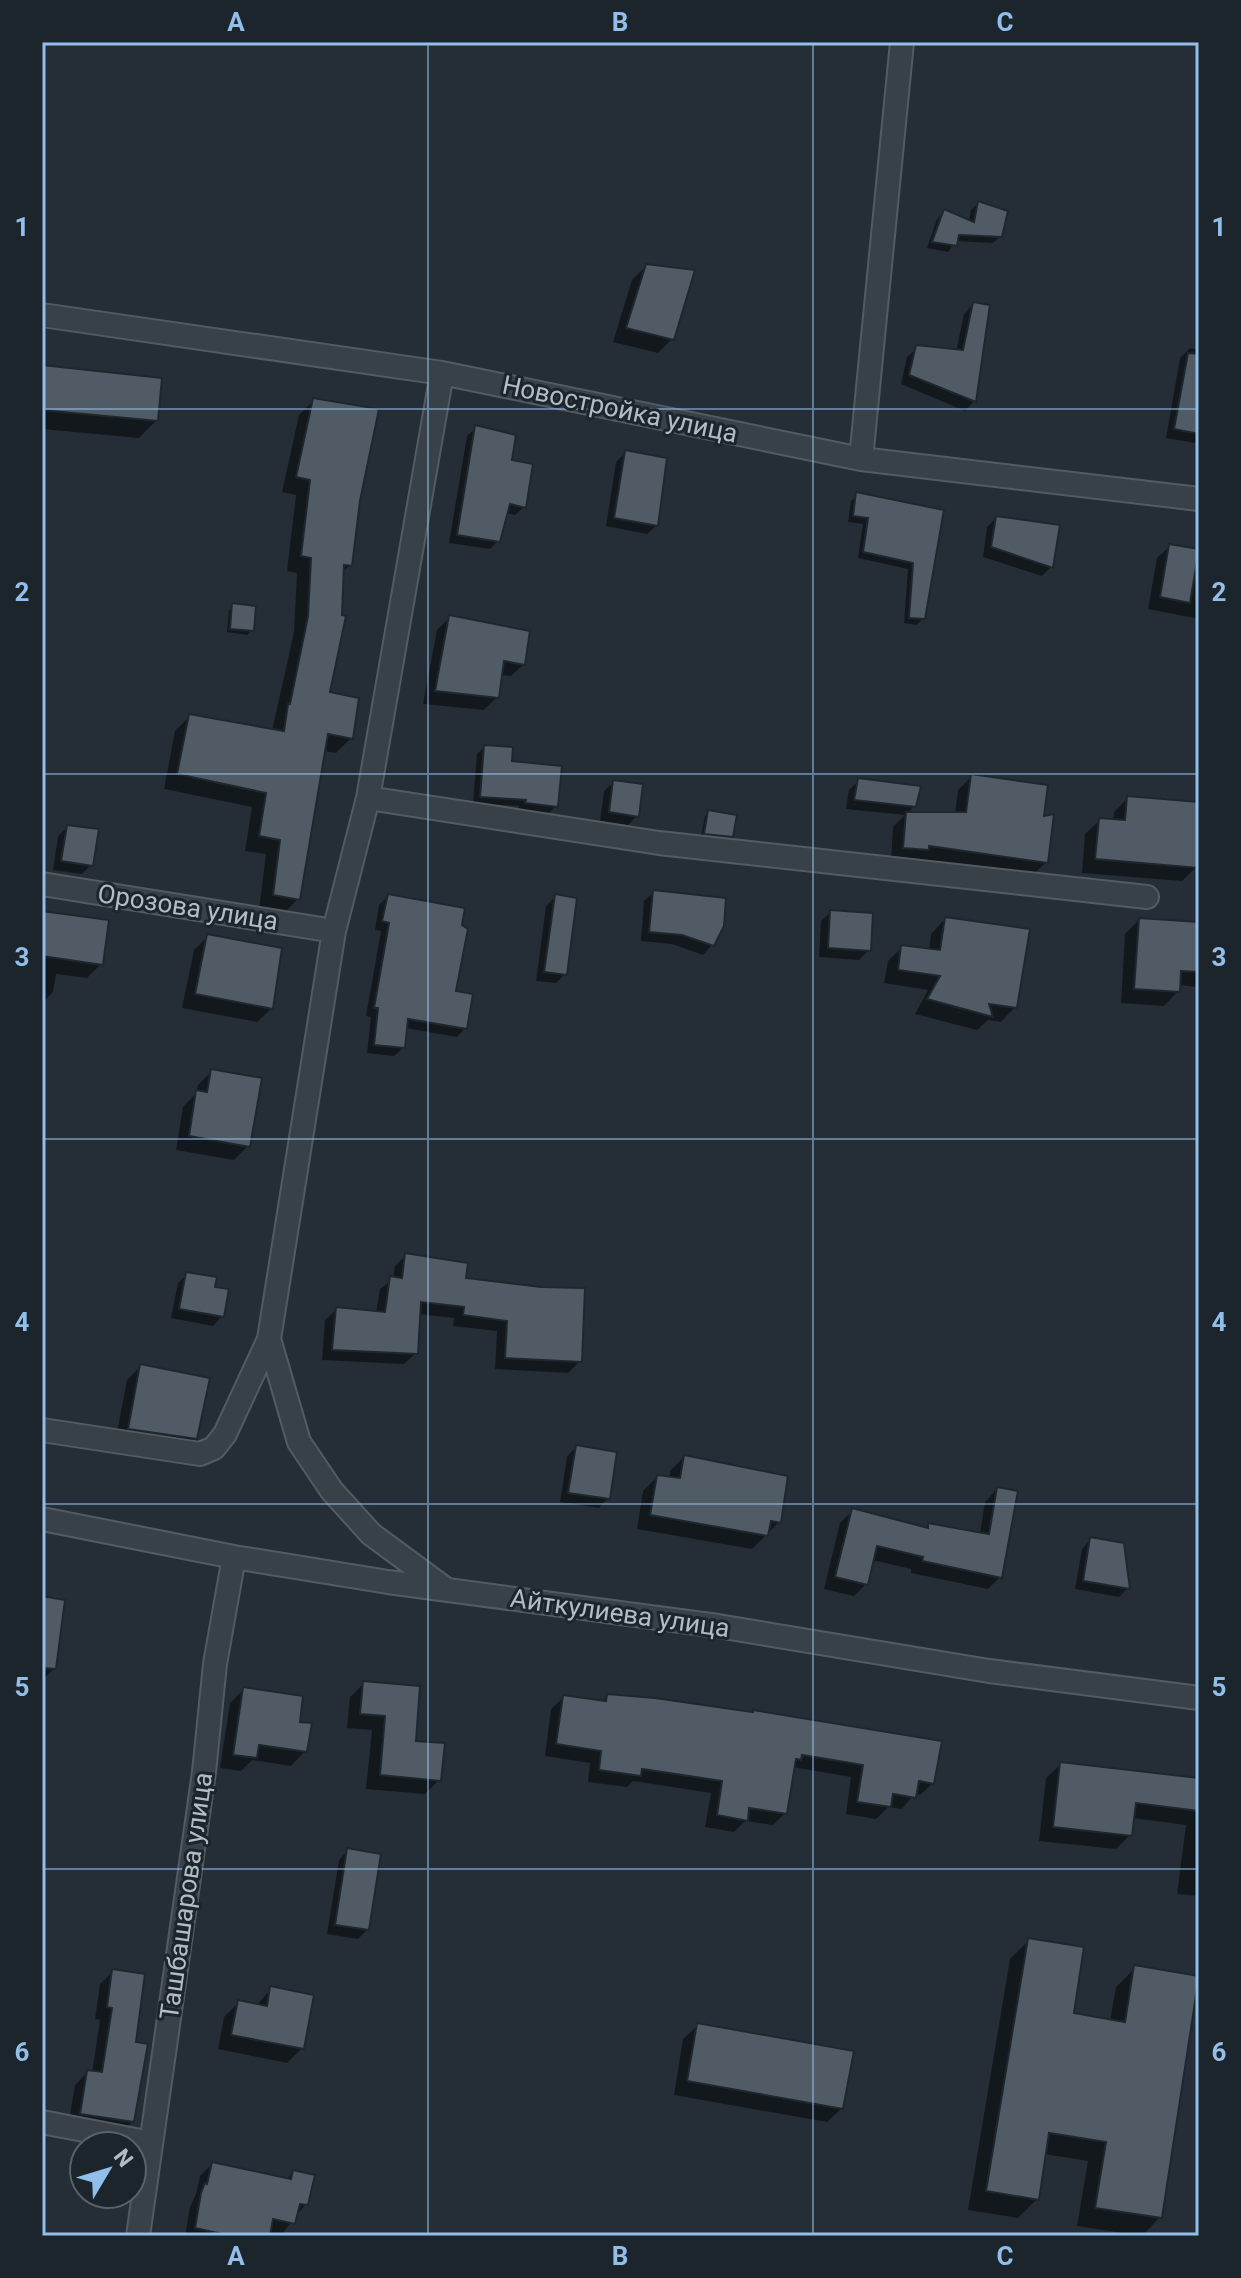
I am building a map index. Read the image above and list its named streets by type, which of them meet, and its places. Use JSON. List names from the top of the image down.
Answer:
{
  "streets": {
    "street": [
      "Новостройка улица",
      "Орозова улица",
      "Айткулиева улица",
      "Ташбашарова улица"
    ]
  },
  "crossings": [
    ["Айткулиева улица", "Ташбашарова улица"]
  ],
  "north": "top right",
  "grid": {
    "columns": ["A", "B", "C"],
    "rows": [
      "1",
      "2",
      "3",
      "4",
      "5",
      "6"
    ]
  }
}
